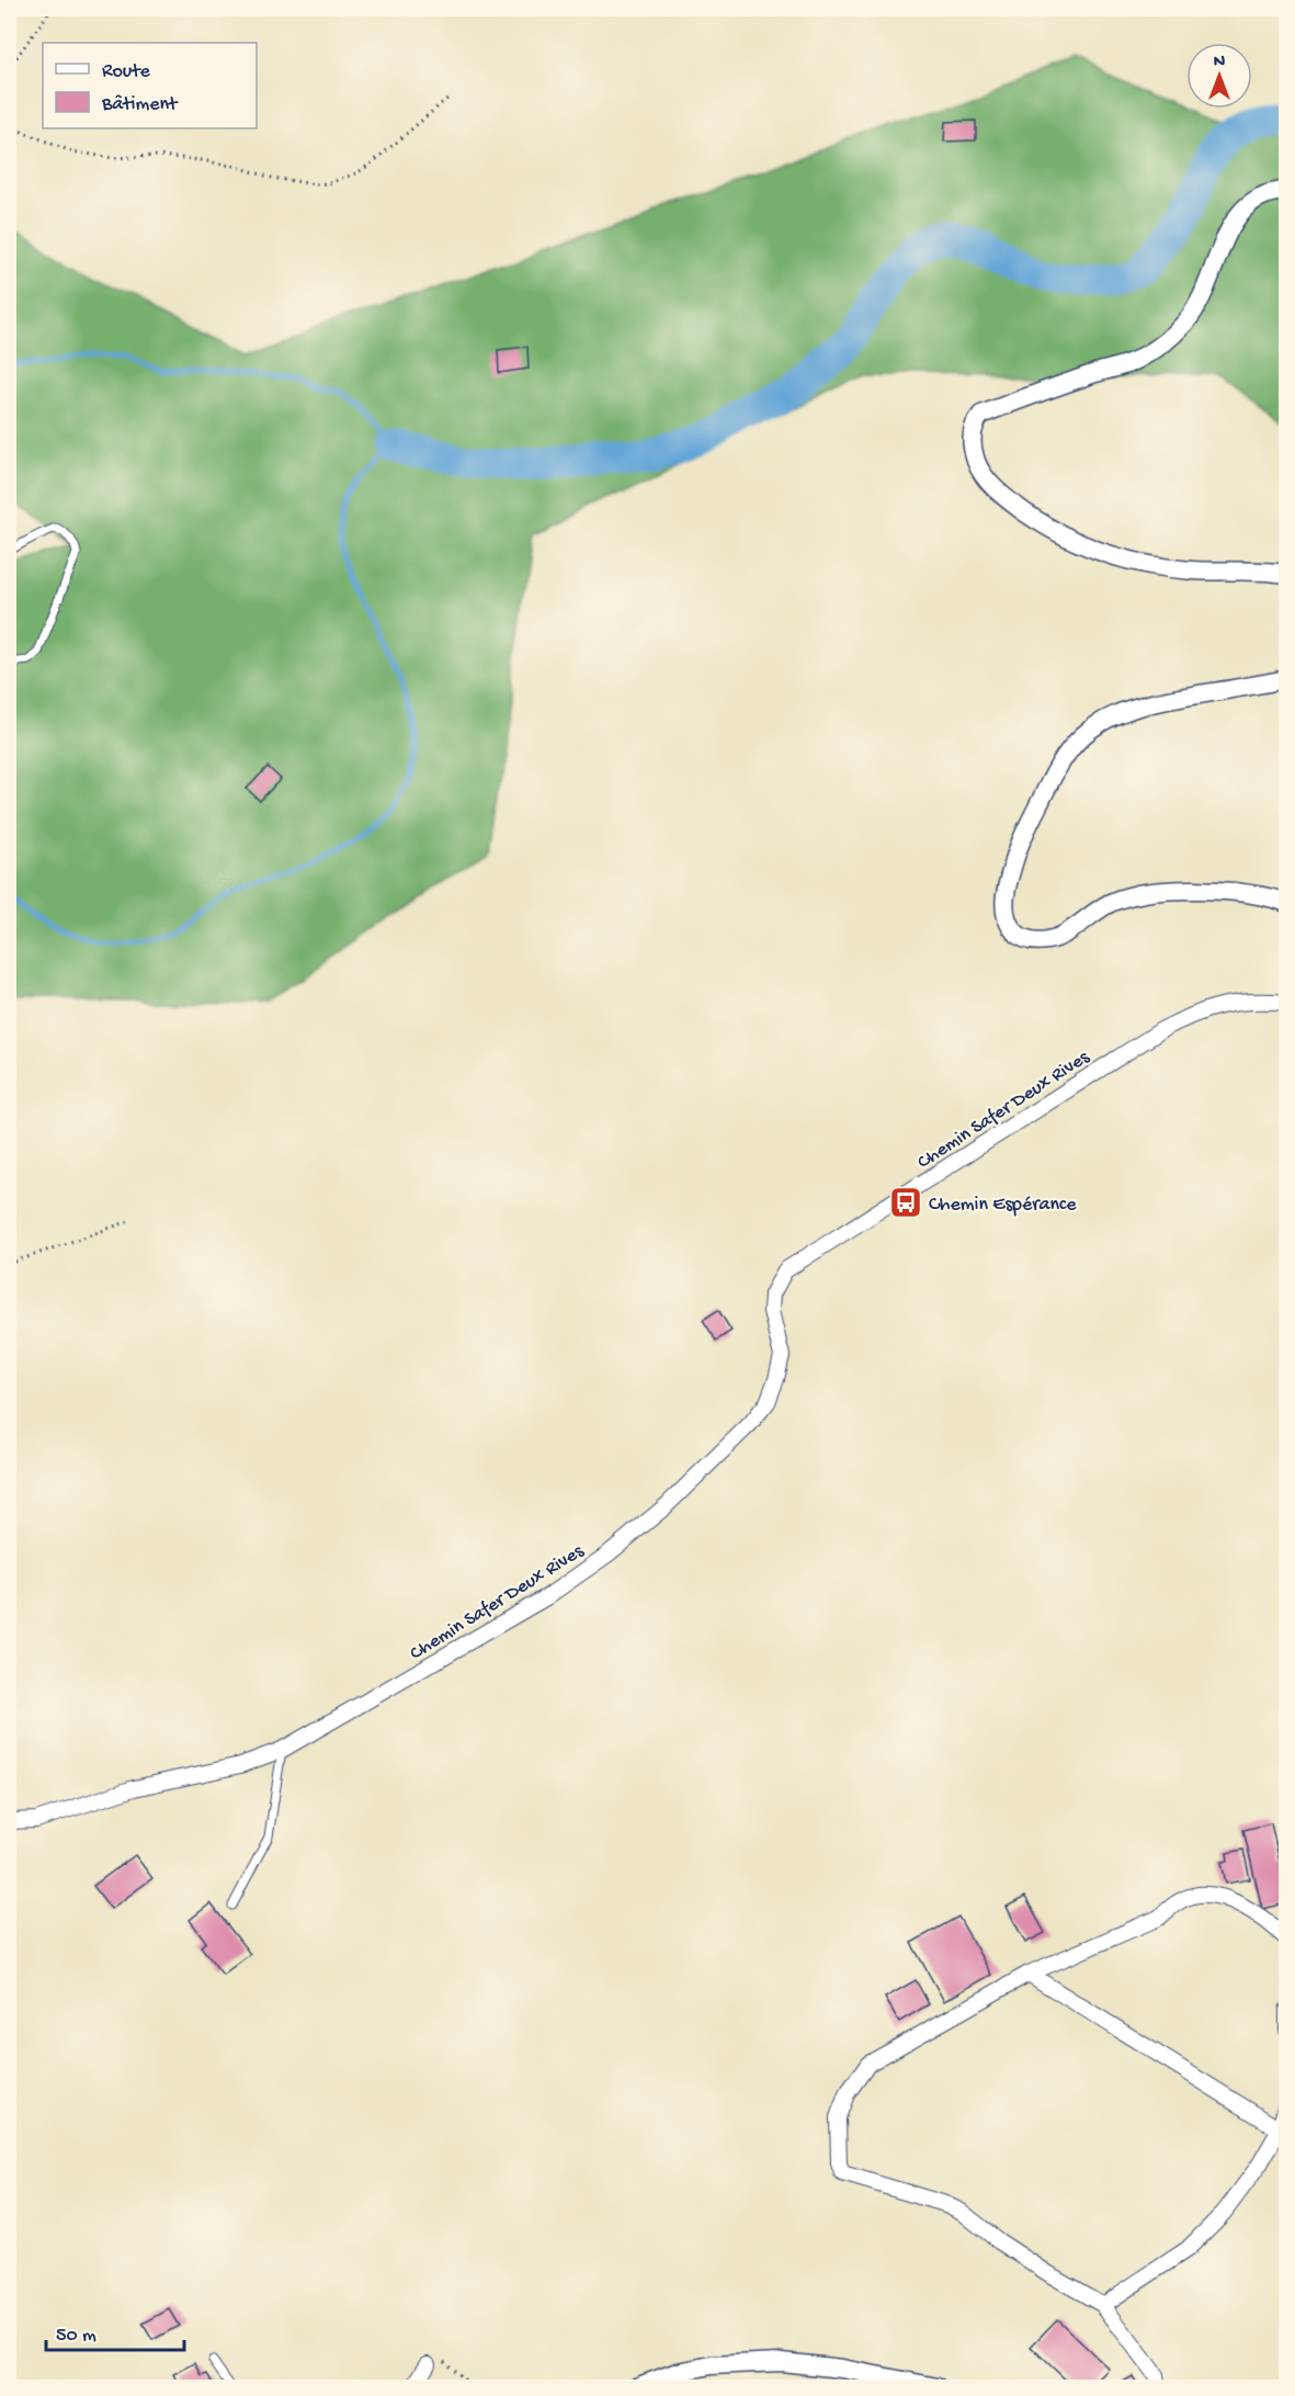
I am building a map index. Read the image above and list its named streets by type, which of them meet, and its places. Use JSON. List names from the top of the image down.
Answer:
{
  "streets": {
    "street": ["Chemin Safer Deux Rives"]
  },
  "places": {
    "bus stop": ["Chemin Espérance"]
  },
  "legend": ["Route", "Bâtiment"],
  "scale_bar": "50 m",
  "north": "top"
}
